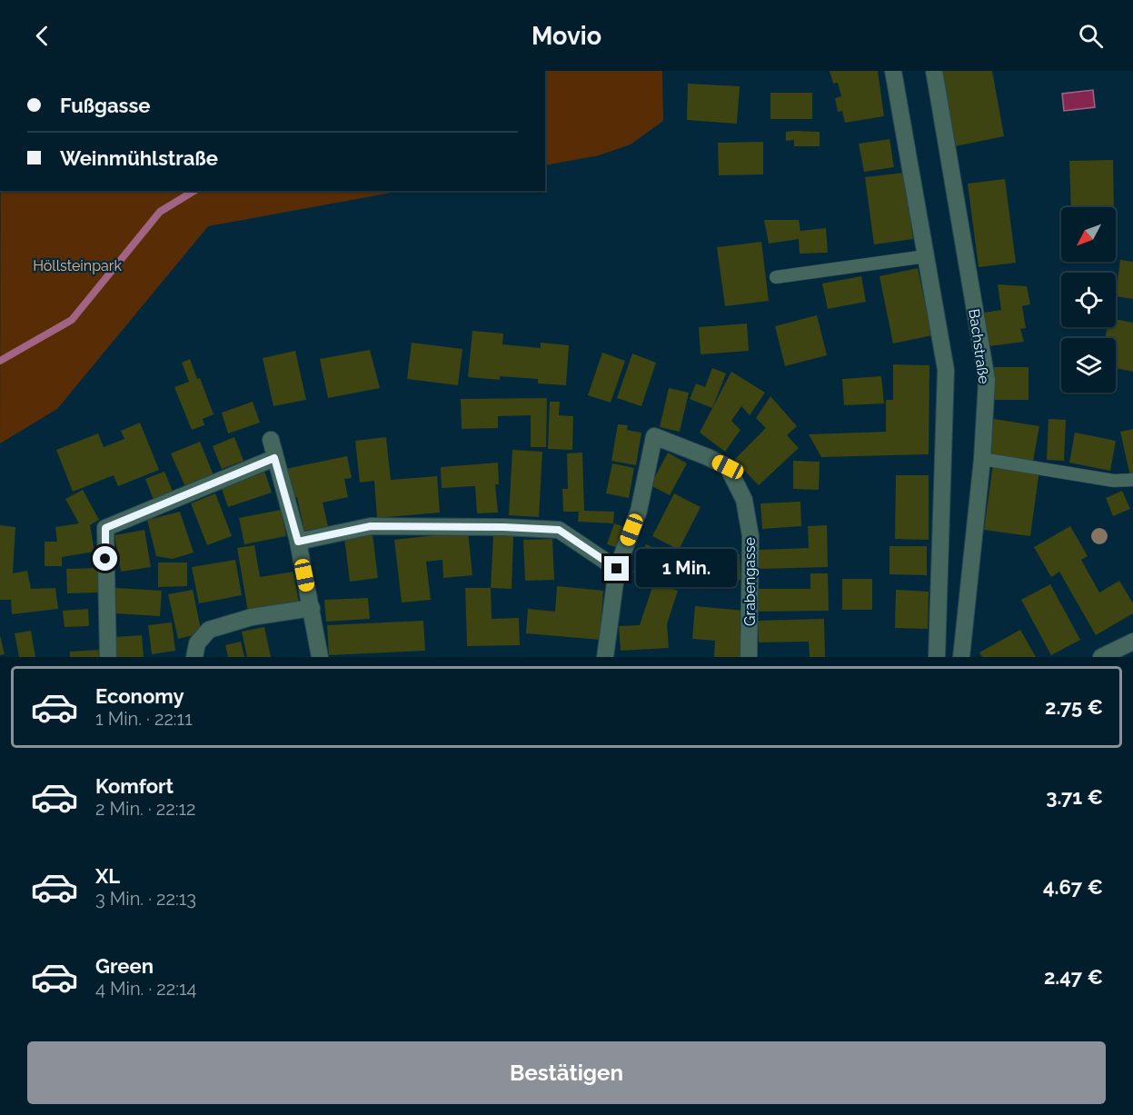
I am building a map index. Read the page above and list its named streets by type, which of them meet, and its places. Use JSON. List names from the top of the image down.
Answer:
{
  "streets": {
    "street": ["Bachstraße", "Grabengasse"]
  },
  "parks": ["Höllsteinpark"],
  "north": "bottom left",
  "page": {
    "header": "Movio",
    "banner": ["Fußgasse", "Weinmühlstraße"],
    "bubble": "1 Min.",
    "list": [
      {
        "name": "Economy",
        "note": "1 Min. · 22:11",
        "value": "2.75 €"
      },
      {
        "name": "Komfort",
        "note": "2 Min. · 22:12",
        "value": "3.71 €"
      },
      {
        "name": "XL",
        "note": "3 Min. · 22:13",
        "value": "4.67 €"
      },
      {
        "name": "Green",
        "note": "4 Min. · 22:14",
        "value": "2.47 €"
      }
    ],
    "buttons": "Bestätigen"
  }
}
